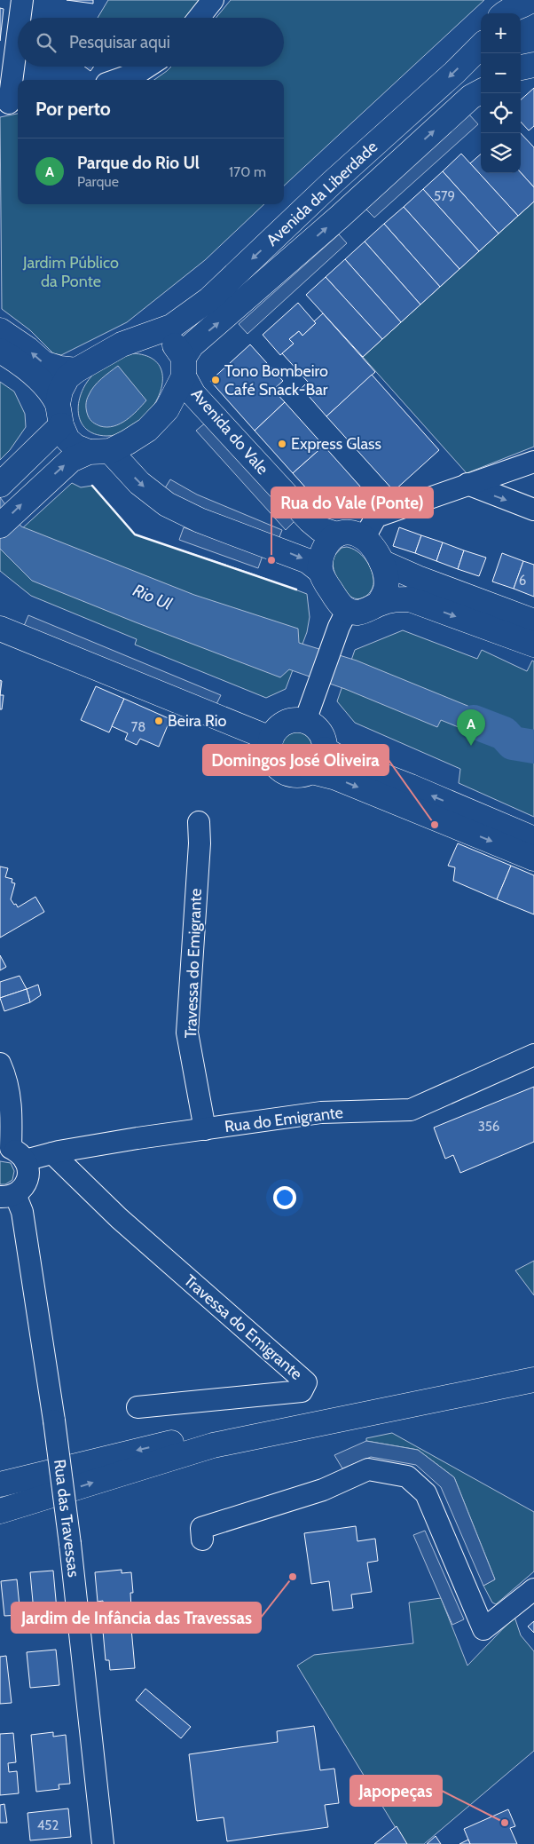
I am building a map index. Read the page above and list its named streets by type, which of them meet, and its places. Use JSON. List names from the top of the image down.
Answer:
{
  "streets": {
    "main road": ["Avenida da Liberdade", "Avenida do Vale"],
    "street": ["Travessa do Emigrante", "Rua do Emigrante", "Rua das Travessas"]
  },
  "crossings": [
    ["Avenida da Liberdade", "Avenida do Vale"],
    ["Travessa do Emigrante", "Rua do Emigrante"]
  ],
  "water": ["Rio Ul"],
  "parks": ["Jardim Público da Ponte"],
  "places": [
    "Tono Bombeiro Café Snack-Bar",
    "Express Glass",
    "Rua do Vale (Ponte)",
    "Beira Rio",
    "Domingos José Oliveira",
    "Jardim de Infância das Travessas",
    "Japopeças"
  ],
  "house_numbers": [
    "579",
    "6",
    "78",
    "356",
    "452"
  ],
  "page": {
    "map_buttons": ["+", "−"],
    "search": "Pesquisar aqui",
    "heading": "Por perto",
    "list": [
      {
        "mark": "A",
        "name": "Parque do Rio Ul",
        "note": "Parque",
        "value": "170 m"
      }
    ],
    "pins": "A"
  }
}
